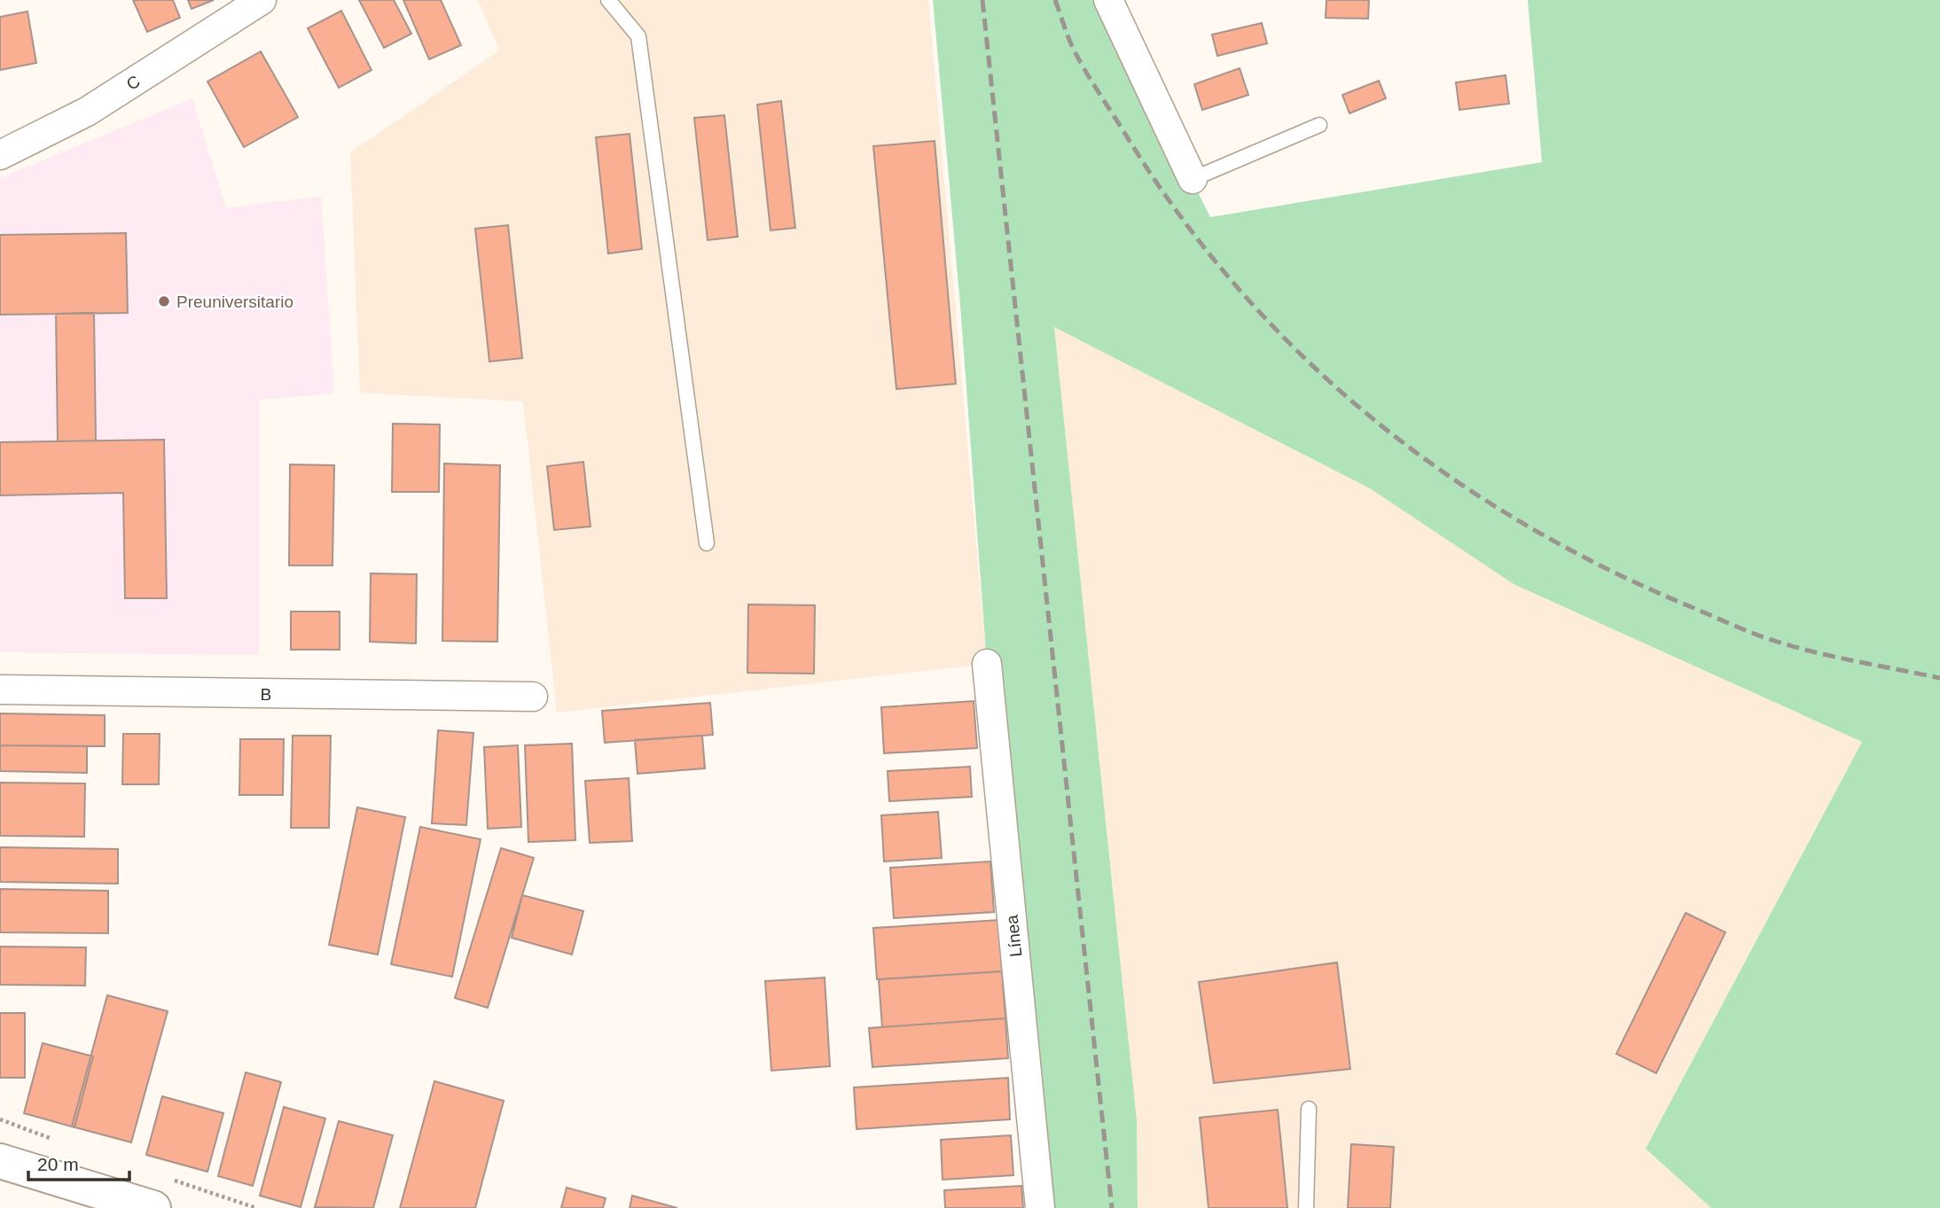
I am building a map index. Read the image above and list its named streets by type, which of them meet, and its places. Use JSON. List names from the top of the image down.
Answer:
{
  "streets": {
    "street": ["C", "B", "Línea"]
  },
  "places": ["Preuniversitario"],
  "scale_bar": "20 m"
}
